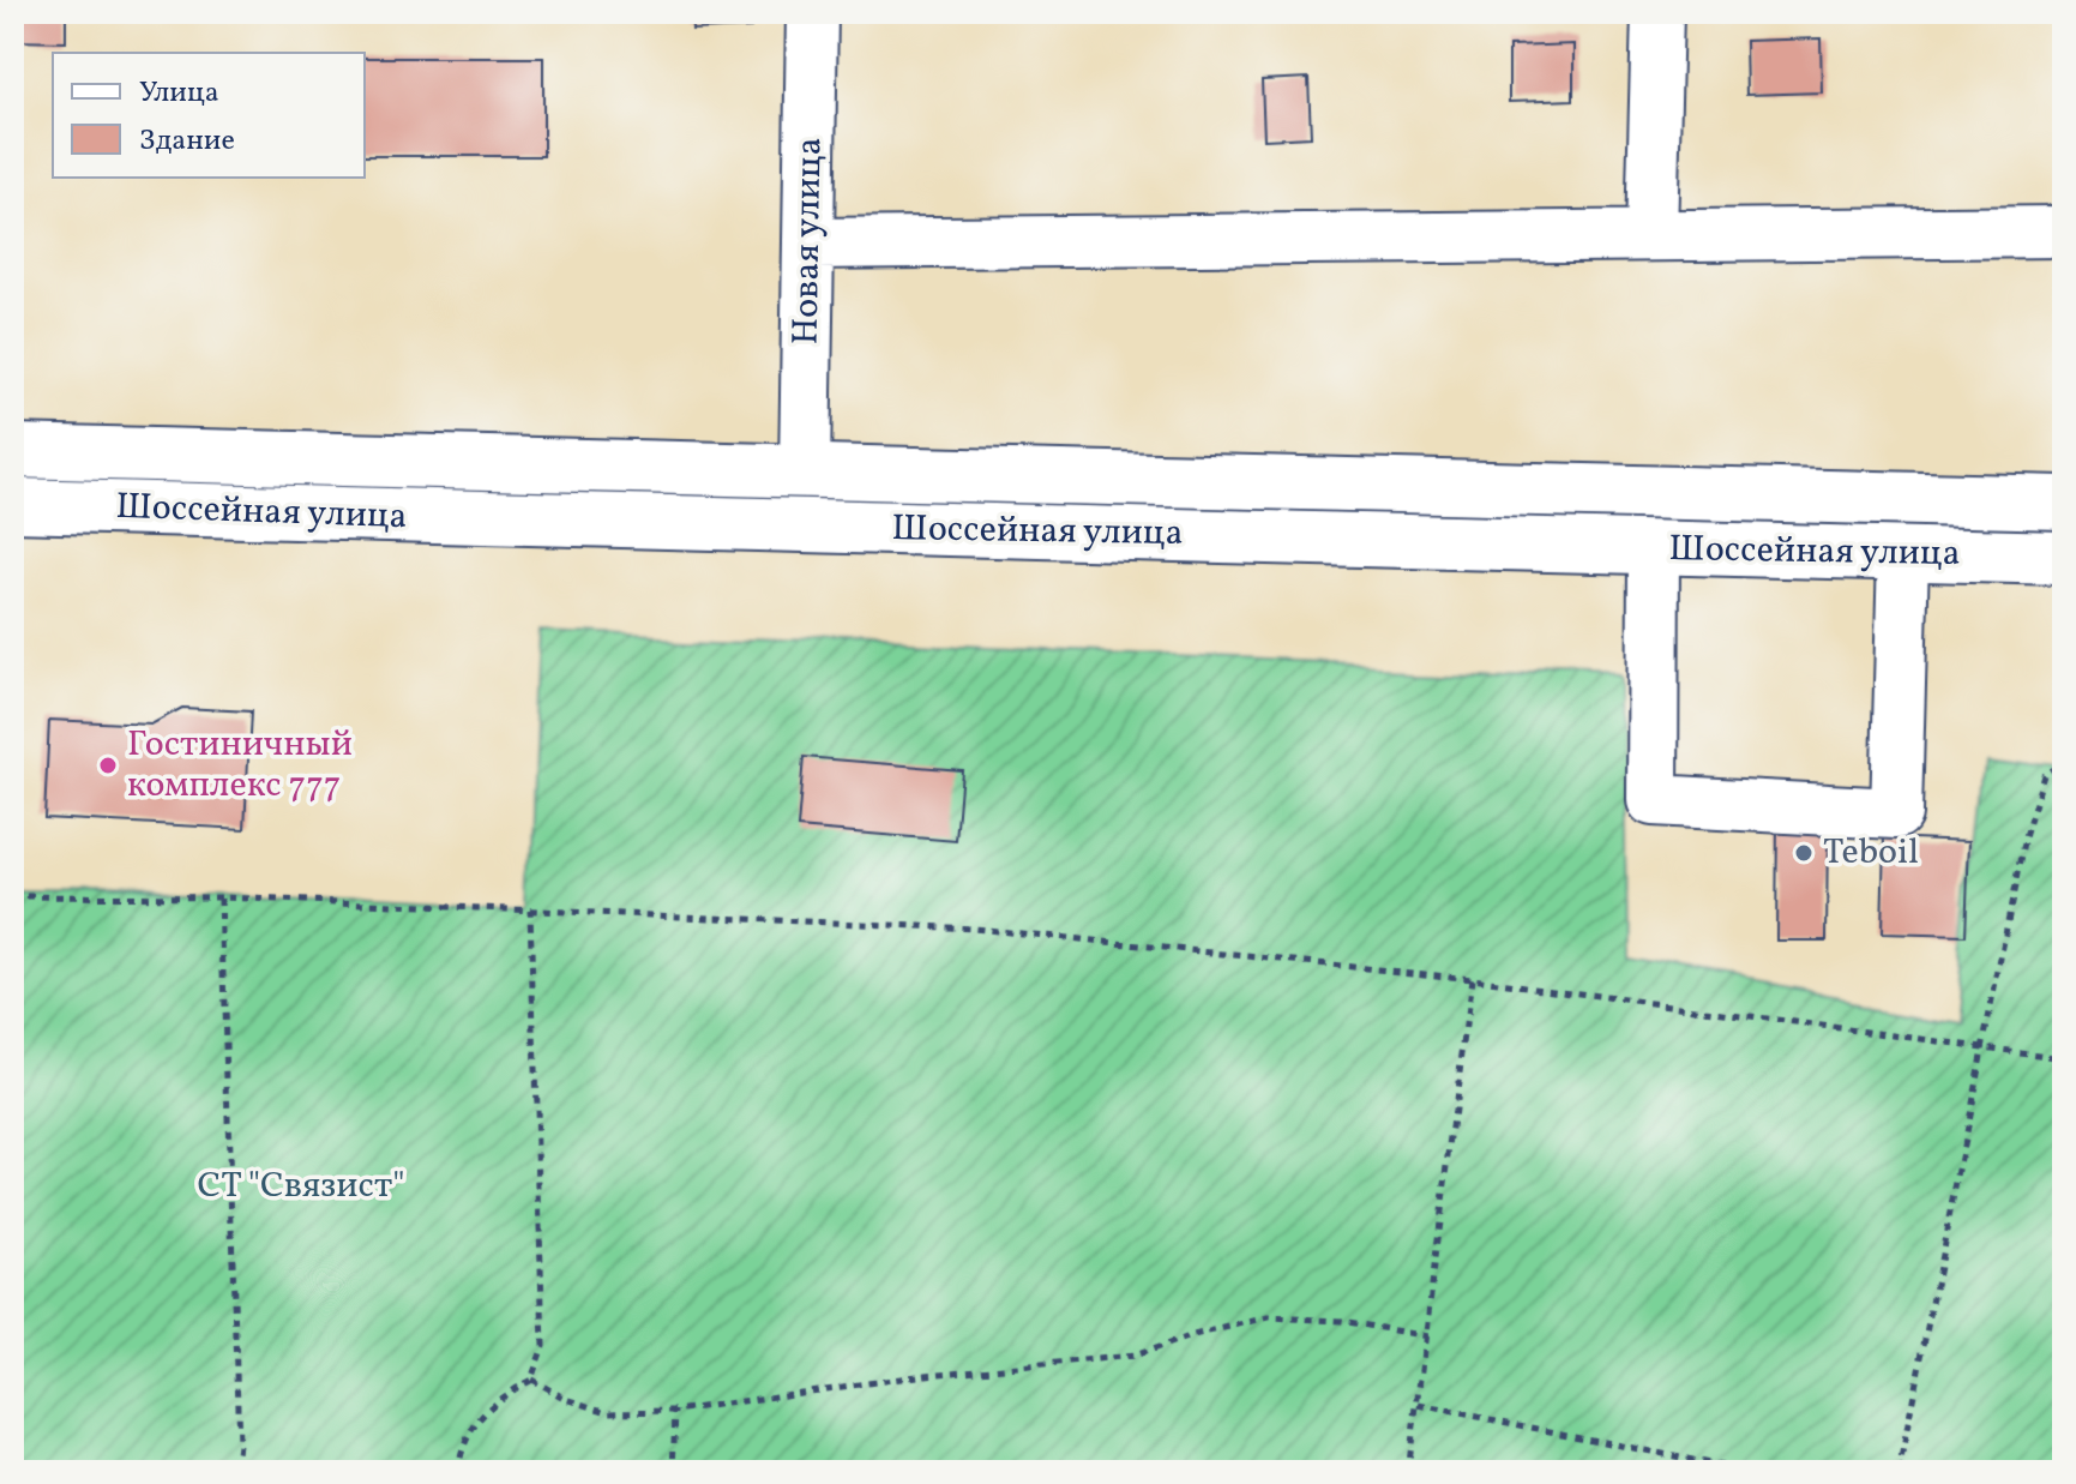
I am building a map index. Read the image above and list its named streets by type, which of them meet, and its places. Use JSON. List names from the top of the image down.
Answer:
{
  "streets": {
    "highway": ["Шоссейная улица"],
    "street": ["Новая улица"]
  },
  "crossings": [
    ["Новая улица", "Шоссейная улица"]
  ],
  "parks": ["СТ \"Связист\""],
  "places": ["Гостиничный комплекс 777", "Teboil"],
  "legend": ["Улица", "Здание"]
}
